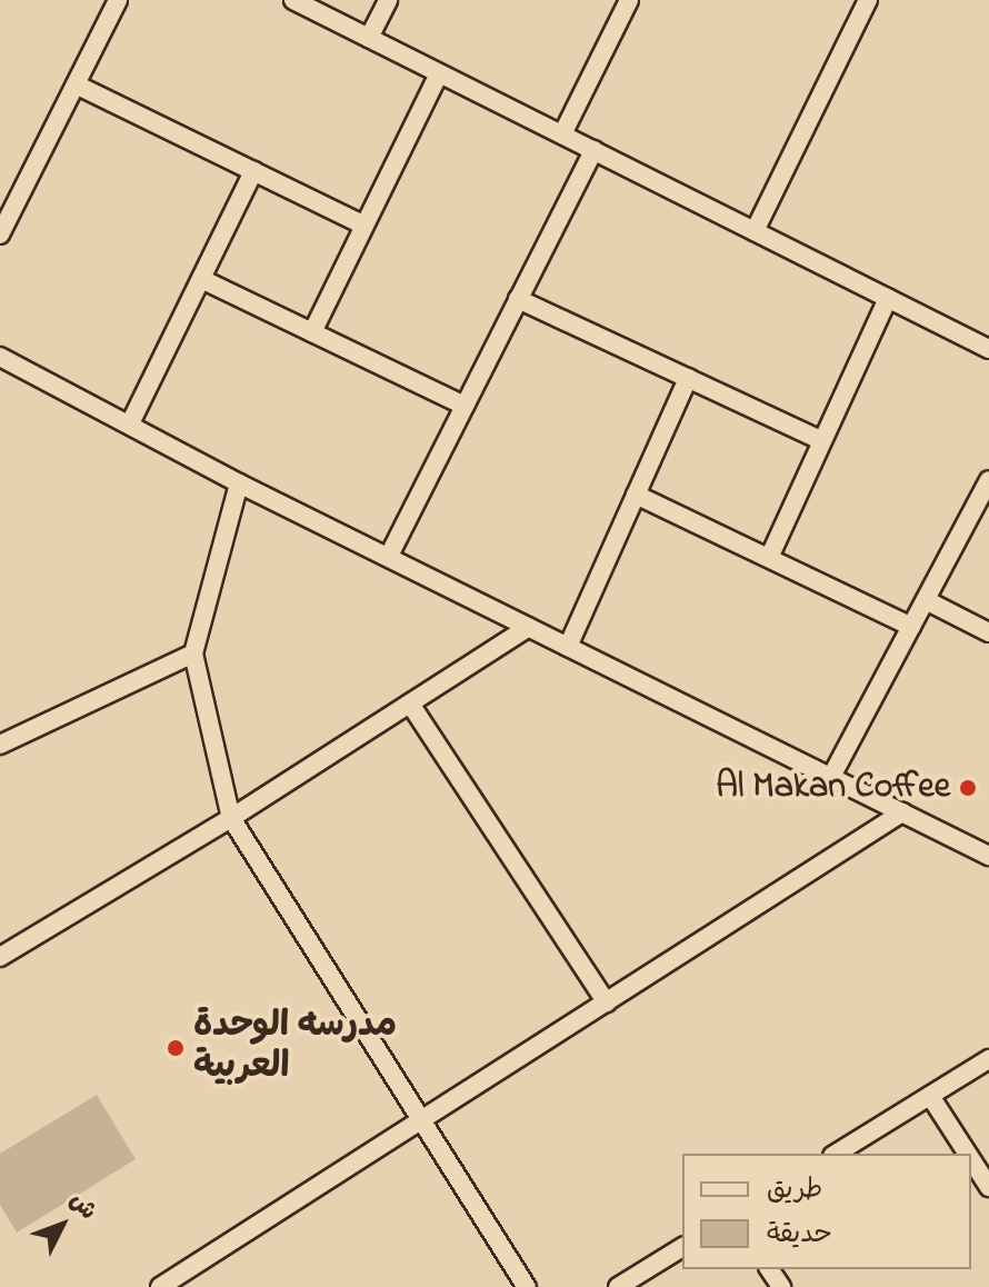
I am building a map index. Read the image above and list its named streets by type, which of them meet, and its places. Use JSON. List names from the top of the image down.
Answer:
{
  "places": ["Al Makan Coffee", "مدرسه الوحدة العربية"],
  "legend": ["طريق", "حديقة"],
  "north": "top right"
}
